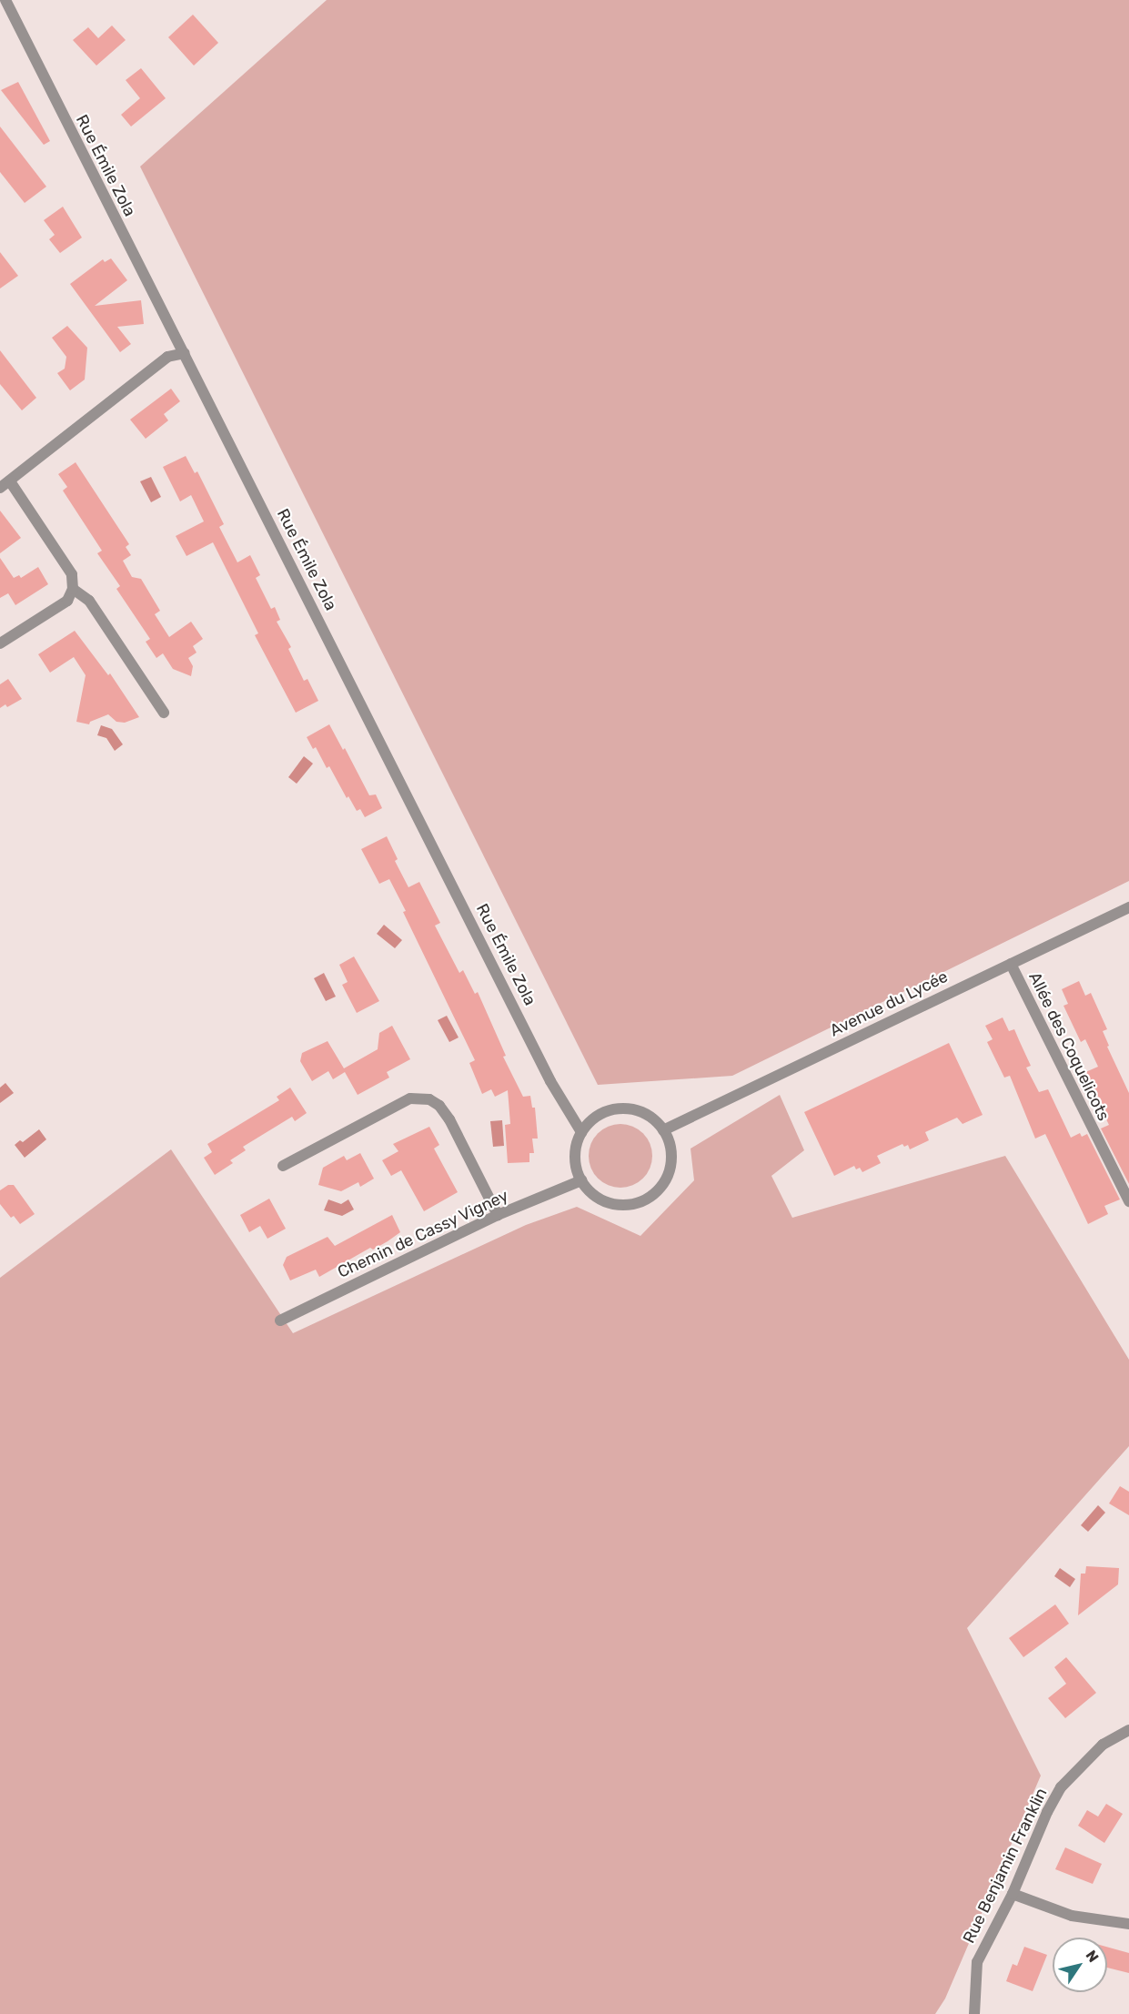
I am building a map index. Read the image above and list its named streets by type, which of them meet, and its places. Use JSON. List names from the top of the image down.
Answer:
{
  "streets": {
    "street": [
      "Rue Émile Zola",
      "Avenue du Lycée",
      "Allée des Coquelicots",
      "Chemin de Cassy Vigney",
      "Rue Benjamin Franklin"
    ]
  },
  "crossings": [
    ["Rue Émile Zola", "Avenue du Lycée"],
    ["Rue Émile Zola", "Chemin de Cassy Vigney"],
    ["Avenue du Lycée", "Allée des Coquelicots"],
    ["Avenue du Lycée", "Chemin de Cassy Vigney"]
  ],
  "north": "top right"
}
